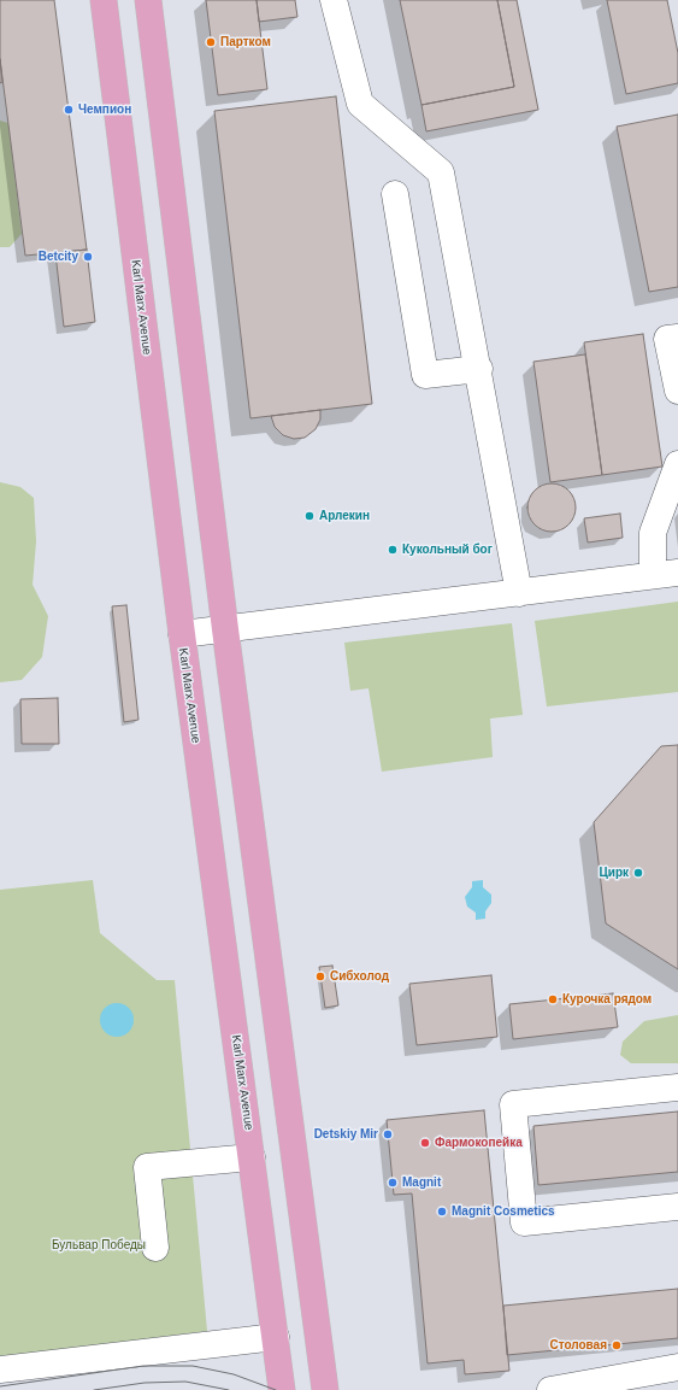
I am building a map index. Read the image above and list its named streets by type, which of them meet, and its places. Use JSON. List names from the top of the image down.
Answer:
{
  "streets": {
    "main road": ["Karl Marx Avenue"]
  },
  "parks": ["Бульвар Победы"],
  "places": [
    "Партком",
    "Чемпион",
    "Betcity",
    "Арлекин",
    "Кукольный бог",
    "Цирк",
    "Сибхолод",
    "Курочка рядом",
    "Detskiy Mir",
    "Фармокопейка",
    "Magnit",
    "Magnit Cosmetics",
    "Столовая"
  ]
}
